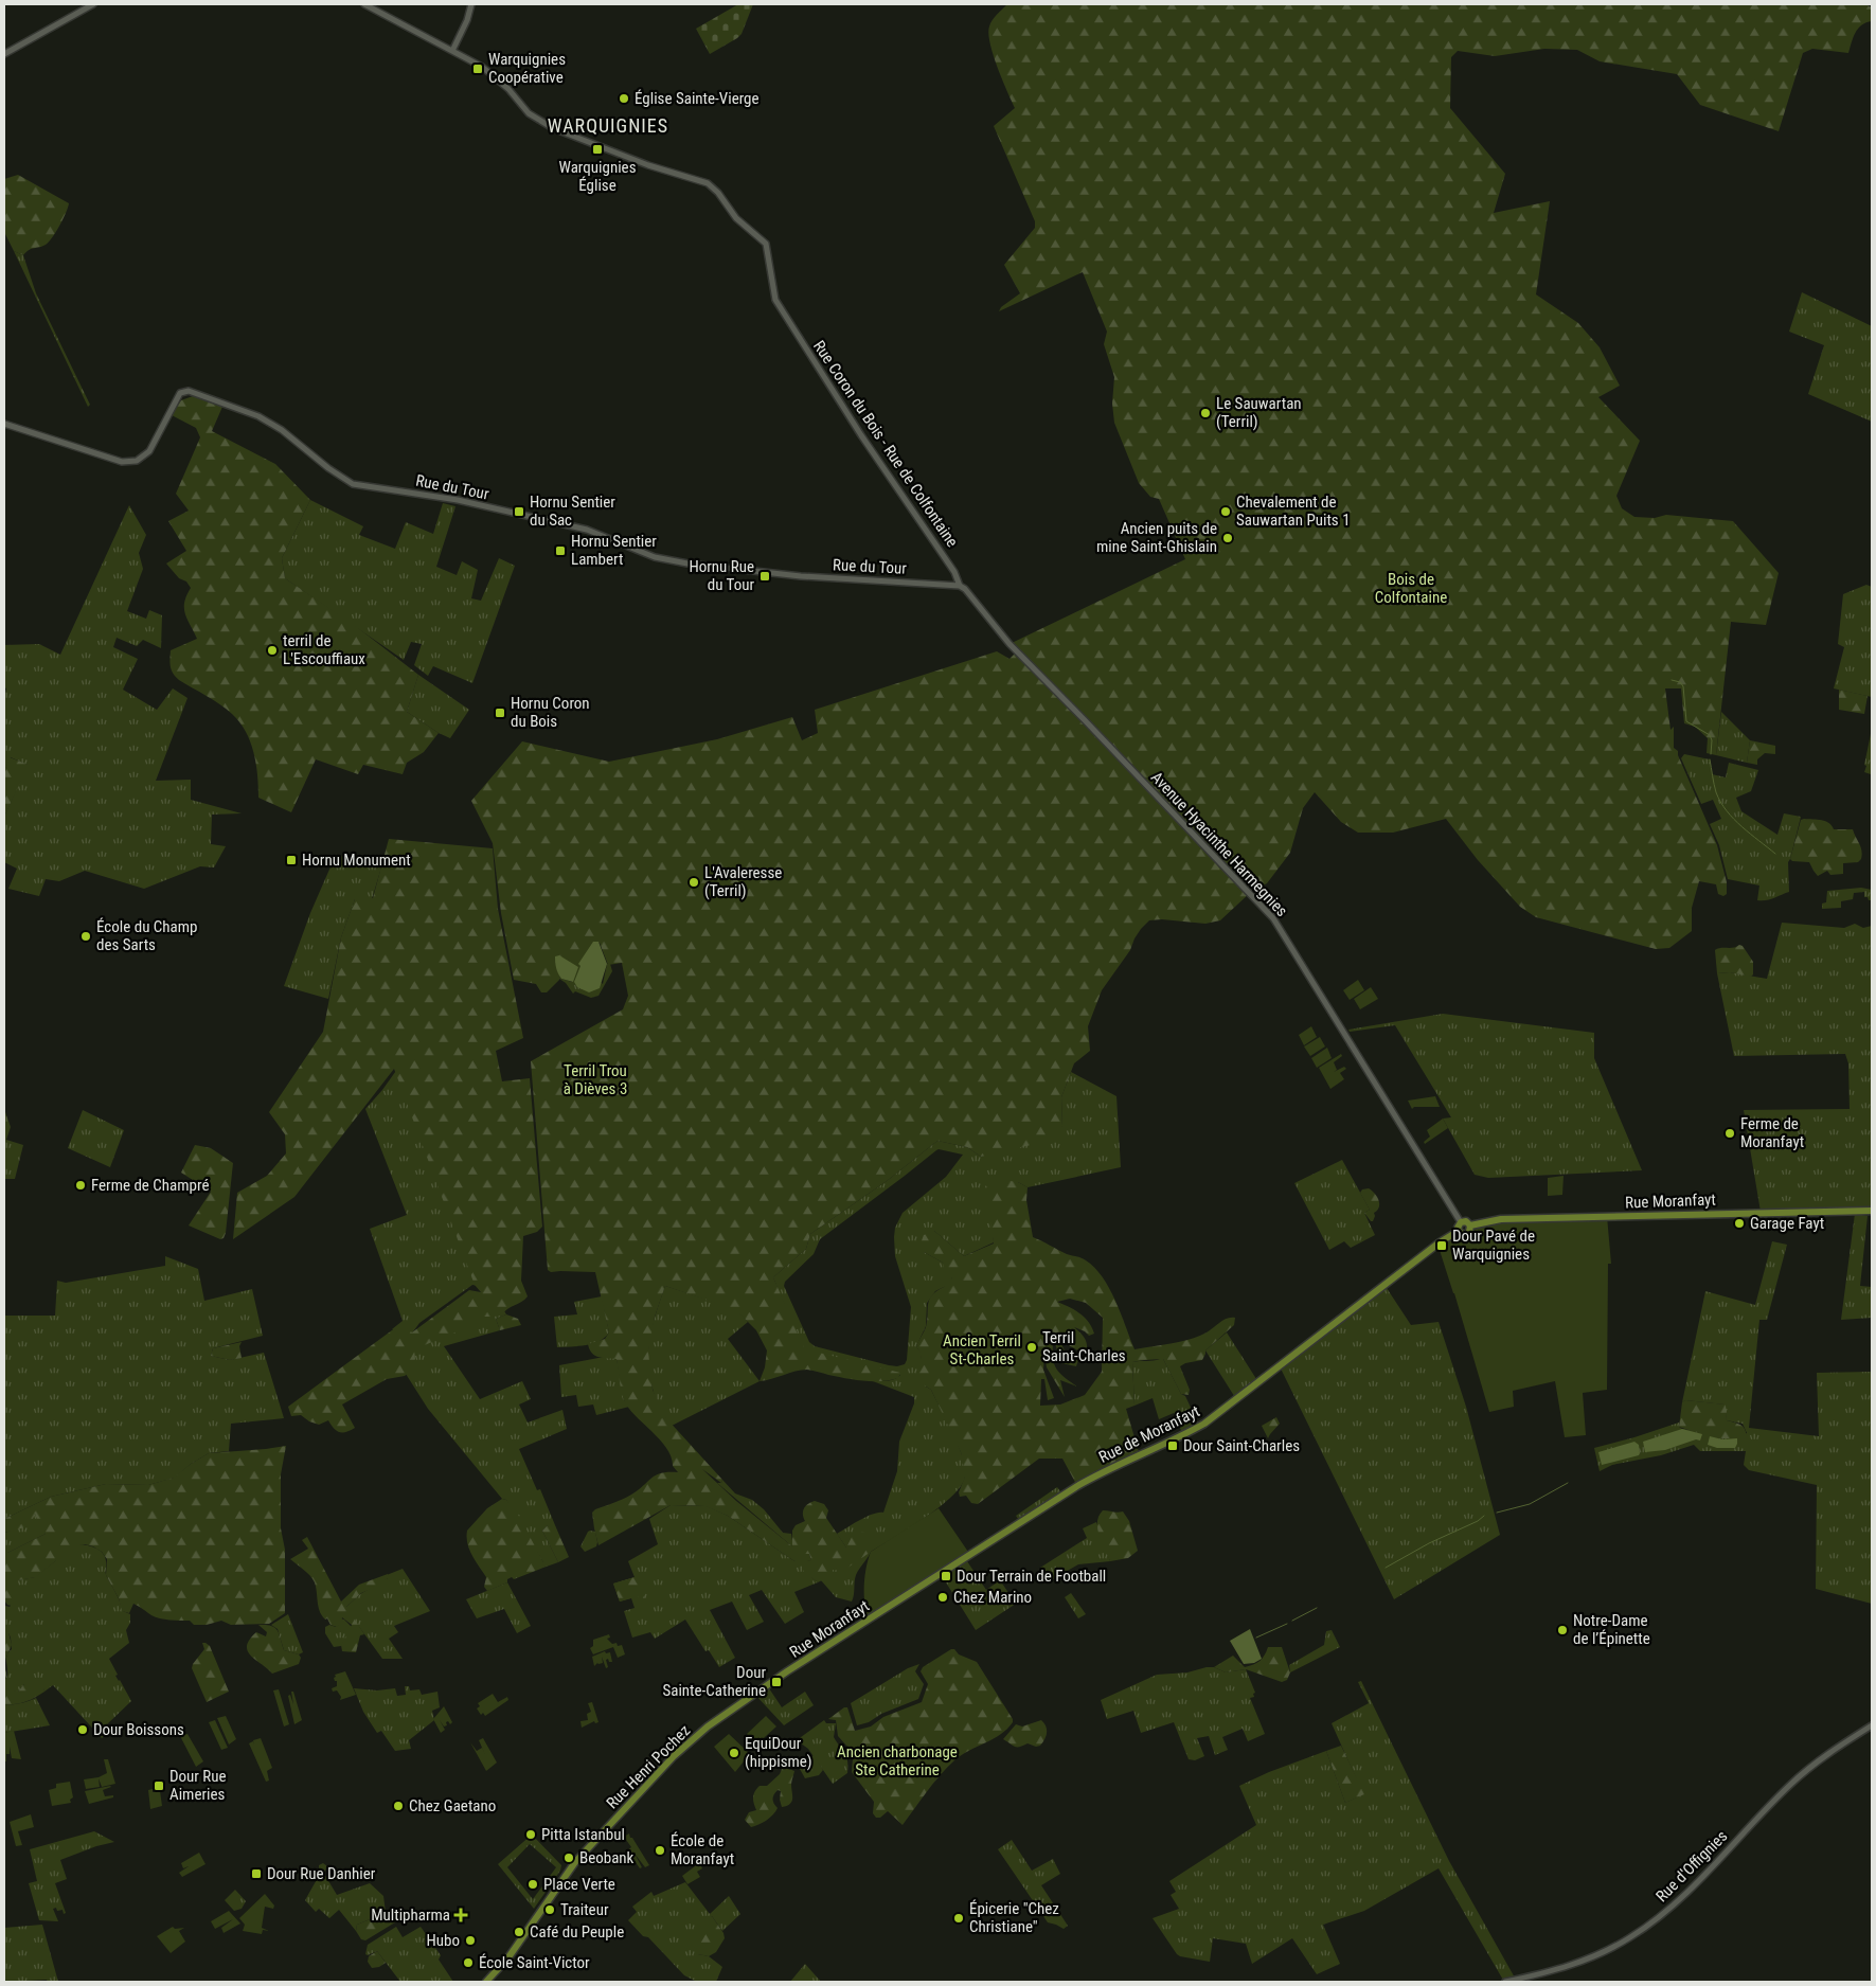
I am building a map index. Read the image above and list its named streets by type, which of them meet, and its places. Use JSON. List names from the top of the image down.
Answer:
{
  "streets": {
    "main road": ["Rue Moranfayt", "Rue de Moranfayt", "Rue Henri Pochez"],
    "street": [
      "Rue Coron du Bois - Rue de Colfontaine",
      "Rue du Tour",
      "Avenue Hyacinthe Harmegnies",
      "Rue d'Offignies"
    ]
  },
  "crossings": [
    ["Rue Coron du Bois - Rue de Colfontaine", "Rue du Tour"],
    ["Rue Coron du Bois - Rue de Colfontaine", "Avenue Hyacinthe Harmegnies"],
    ["Avenue Hyacinthe Harmegnies", "Rue Moranfayt"],
    ["Avenue Hyacinthe Harmegnies", "Rue de Moranfayt"],
    ["Rue Moranfayt", "Rue de Moranfayt"],
    ["Rue Moranfayt", "Rue Henri Pochez"]
  ],
  "districts": ["WARQUIGNIES"],
  "parks": [
    "Bois de Colfontaine",
    "Terril Trou à Dièves 3",
    "Ancien Terril St-Charles",
    "Ancien charbonage Ste Catherine"
  ],
  "places": {
    "transit": [
      "Warquignies Coopérative",
      "Warquignies Église",
      "Hornu Sentier du Sac",
      "Hornu Sentier Lambert",
      "Hornu Rue du Tour",
      "Hornu Coron du Bois",
      "Hornu Monument",
      "Dour Pavé de Warquignies",
      "Dour Saint-Charles",
      "Dour Terrain de Football",
      "Dour Sainte-Catherine",
      "Dour Rue Aimeries",
      "Dour Rue Danhier"
    ],
    "other": [
      "Église Sainte-Vierge",
      "Le Sauwartan (Terril)",
      "Chevalement de Sauwartan Puits 1",
      "Ancien puits de mine Saint-Ghislain",
      "terril de L'Escouffiaux",
      "L'Avaleresse (Terril)",
      "École du Champ des Sarts",
      "Ferme de Moranfayt",
      "Ferme de Champré",
      "Garage Fayt",
      "Terril Saint-Charles",
      "Chez Marino",
      "Notre-Dame de l’Épinette",
      "Dour Boissons",
      "EquiDour (hippisme)",
      "Chez Gaetano",
      "Pitta Istanbul",
      "École de Moranfayt",
      "Beobank",
      "Place Verte",
      "Traiteur",
      "Épicerie \"Chez Christiane\"",
      "Café du Peuple",
      "Hubo",
      "École Saint-Victor"
    ],
    "health": ["Multipharma"]
  }
}
